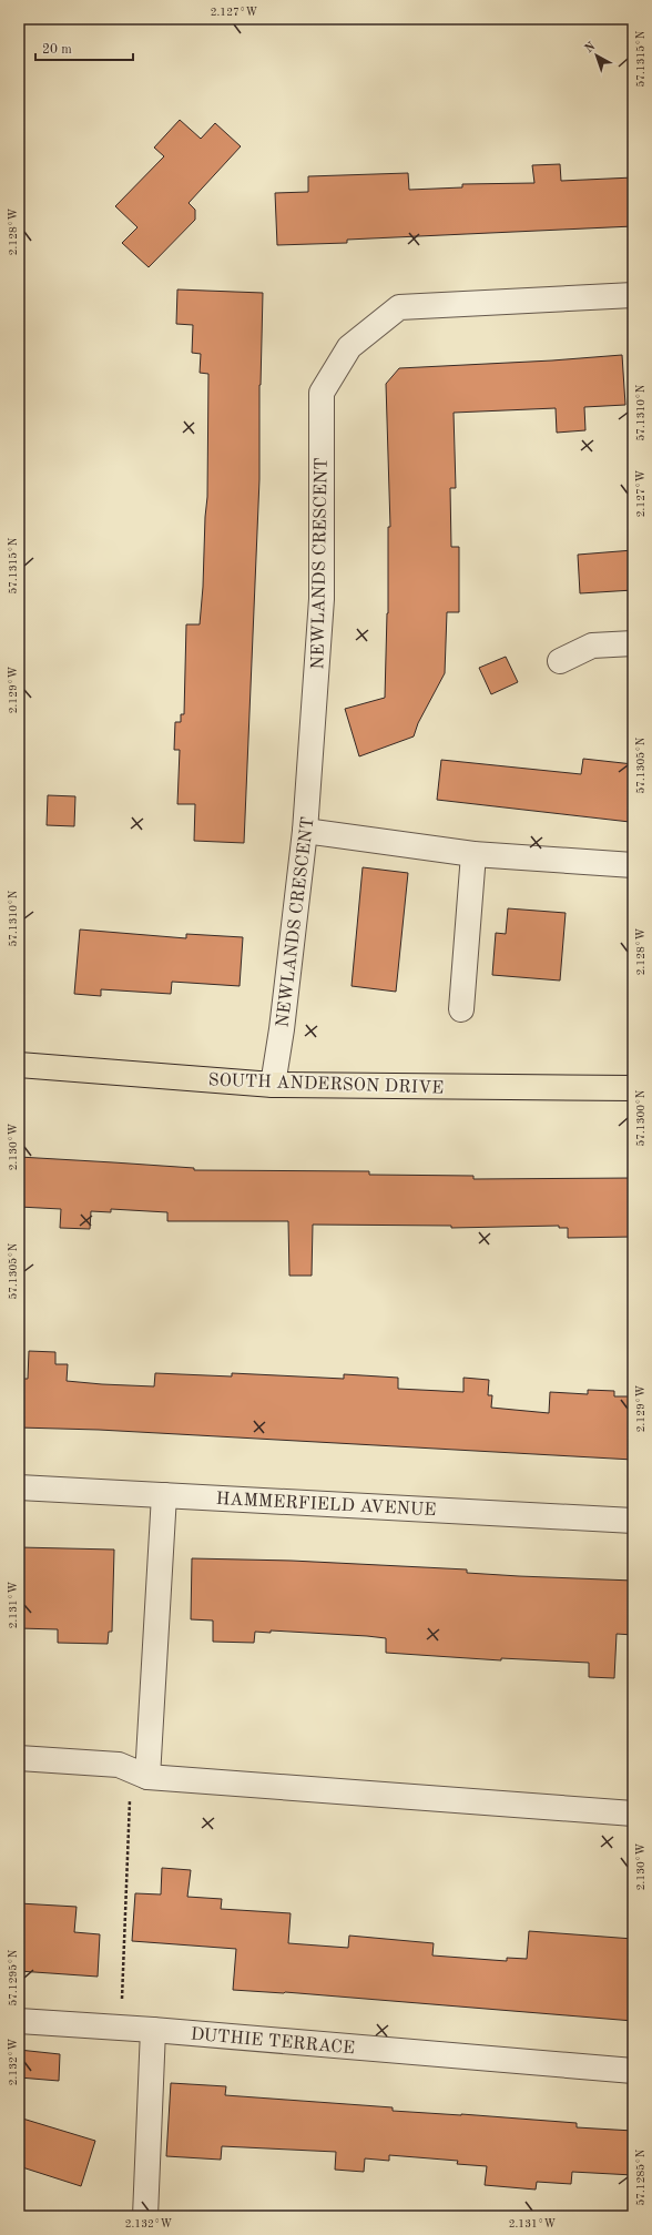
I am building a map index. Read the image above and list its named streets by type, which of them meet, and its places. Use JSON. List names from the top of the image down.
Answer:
{
  "streets": {
    "main road": ["SOUTH ANDERSON DRIVE"],
    "street": ["NEWLANDS CRESCENT", "HAMMERFIELD AVENUE", "DUTHIE TERRACE"]
  },
  "crossings": [
    ["NEWLANDS CRESCENT", "SOUTH ANDERSON DRIVE"]
  ],
  "scale_bar": "20 m",
  "north": "top left",
  "coordinates": [
    "2.127°W",
    "57.1315°N",
    "2.128°W",
    "57.1310°N",
    "2.129°W",
    "57.1305°N",
    "57.1300°N",
    "2.130°W",
    "2.131°W",
    "57.1295°N",
    "2.132°W",
    "57.1285°N"
  ]
}
